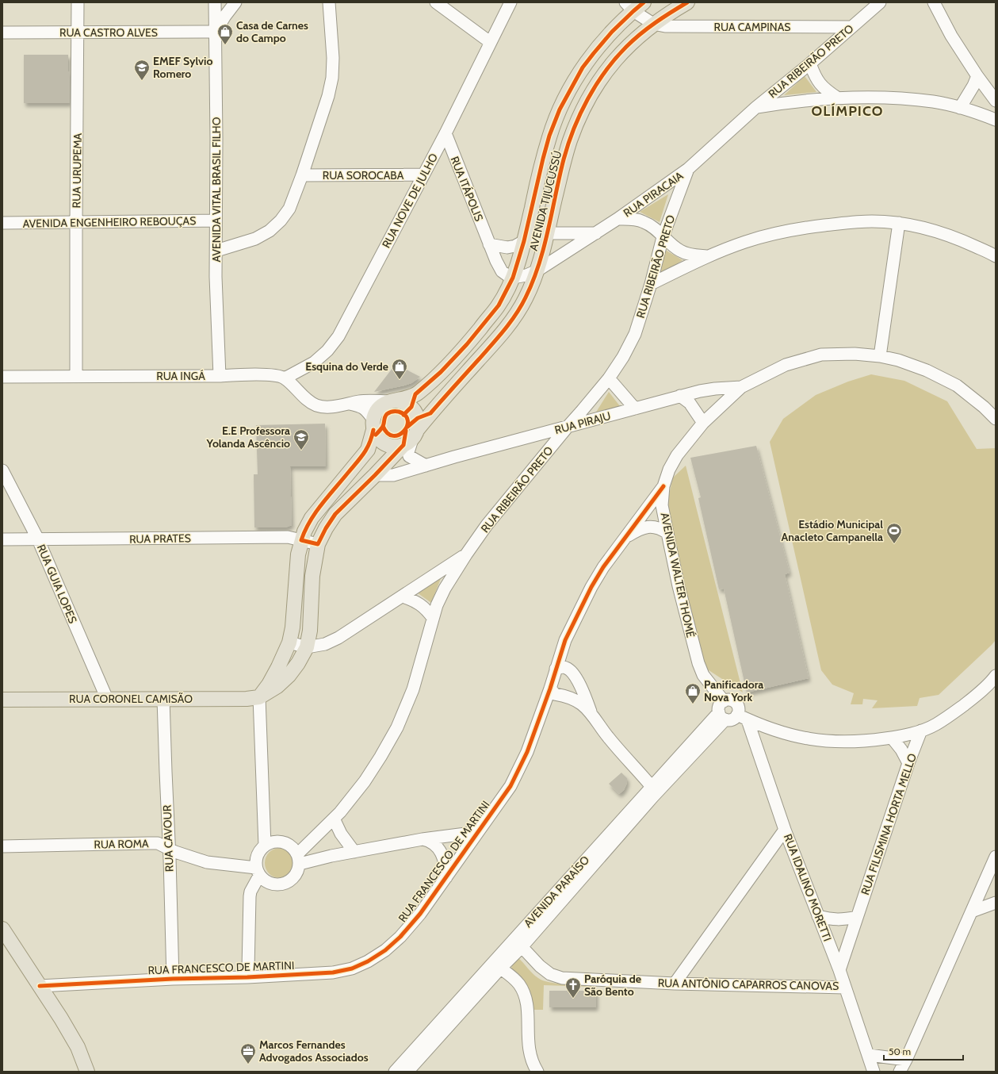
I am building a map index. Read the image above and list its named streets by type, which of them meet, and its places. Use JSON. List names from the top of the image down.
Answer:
{
  "streets": {
    "main road": ["AVENIDA TIJUCUSSÚ", "RUA CORONEL CAMISÃO"],
    "street": [
      "RUA CAMPINAS",
      "RUA CASTRO ALVES",
      "RUA RIBEIRÃO PRETO",
      "RUA URUPEMA",
      "RUA SOROCABA",
      "RUA ITÁPOLIS",
      "AVENIDA VITAL BRASIL FILHO",
      "RUA PIRACAIA",
      "RUA NOVE DE JULHO",
      "AVENIDA ENGENHEIRO REBOUÇAS",
      "RUA INGÁ",
      "RUA PIRAJU",
      "RUA PRATES",
      "AVENIDA WALTER THOMÉ",
      "RUA GUIA LOPES",
      "RUA FILISMINA HORTA MELLO",
      "RUA CAVOUR",
      "RUA ROMA",
      "RUA FRANCESCO DE MARTINI",
      "RUA IDALINO MORETTI",
      "AVENIDA PARAÍSO",
      "RUA ANTÔNIO CAPARROS CANOVAS"
    ]
  },
  "crossings": [
    ["RUA CAMPINAS", "RUA RIBEIRÃO PRETO"],
    ["RUA CAMPINAS", "AVENIDA TIJUCUSSÚ"],
    ["RUA CASTRO ALVES", "RUA URUPEMA"],
    ["RUA CASTRO ALVES", "AVENIDA VITAL BRASIL FILHO"],
    ["RUA RIBEIRÃO PRETO", "RUA PIRACAIA"],
    ["RUA RIBEIRÃO PRETO", "RUA PIRAJU"],
    ["RUA RIBEIRÃO PRETO", "RUA ROMA"],
    ["RUA URUPEMA", "AVENIDA ENGENHEIRO REBOUÇAS"],
    ["RUA URUPEMA", "RUA INGÁ"],
    ["RUA SOROCABA", "RUA NOVE DE JULHO"],
    ["RUA ITÁPOLIS", "RUA PIRACAIA"],
    ["RUA ITÁPOLIS", "RUA NOVE DE JULHO"],
    ["RUA ITÁPOLIS", "AVENIDA TIJUCUSSÚ"],
    ["AVENIDA VITAL BRASIL FILHO", "AVENIDA ENGENHEIRO REBOUÇAS"],
    ["AVENIDA VITAL BRASIL FILHO", "RUA INGÁ"],
    ["RUA PIRACAIA", "AVENIDA TIJUCUSSÚ"],
    ["RUA NOVE DE JULHO", "RUA INGÁ"],
    ["AVENIDA TIJUCUSSÚ", "RUA PIRAJU"],
    ["AVENIDA TIJUCUSSÚ", "RUA PRATES"],
    ["AVENIDA TIJUCUSSÚ", "RUA CORONEL CAMISÃO"],
    ["RUA PIRAJU", "AVENIDA WALTER THOMÉ"],
    ["RUA PRATES", "RUA GUIA LOPES"],
    ["AVENIDA WALTER THOMÉ", "RUA FRANCESCO DE MARTINI"],
    ["AVENIDA WALTER THOMÉ", "RUA IDALINO MORETTI"],
    ["RUA GUIA LOPES", "RUA CORONEL CAMISÃO"],
    ["RUA CORONEL CAMISÃO", "RUA CAVOUR"],
    ["RUA FILISMINA HORTA MELLO", "RUA IDALINO MORETTI"],
    ["RUA CAVOUR", "RUA ROMA"],
    ["RUA CAVOUR", "RUA FRANCESCO DE MARTINI"],
    ["RUA IDALINO MORETTI", "RUA ANTÔNIO CAPARROS CANOVAS"],
    ["AVENIDA PARAÍSO", "RUA ANTÔNIO CAPARROS CANOVAS"]
  ],
  "districts": ["OLÍMPICO"],
  "places": {
    "shop": ["Casa de Carnes do Campo", "Esquina do Verde", "Panificadora Nova York"],
    "school or university": ["EMEF Sylvio Romero", "E.E Professora Yolanda Ascêncio"],
    "sports": ["Estádio Municipal Anacleto Campanella"],
    "church": ["Paróquia de São Bento"],
    "office": ["Marcos Fernandes Advogados Associados"]
  },
  "scale_bar": "50 m"
}
